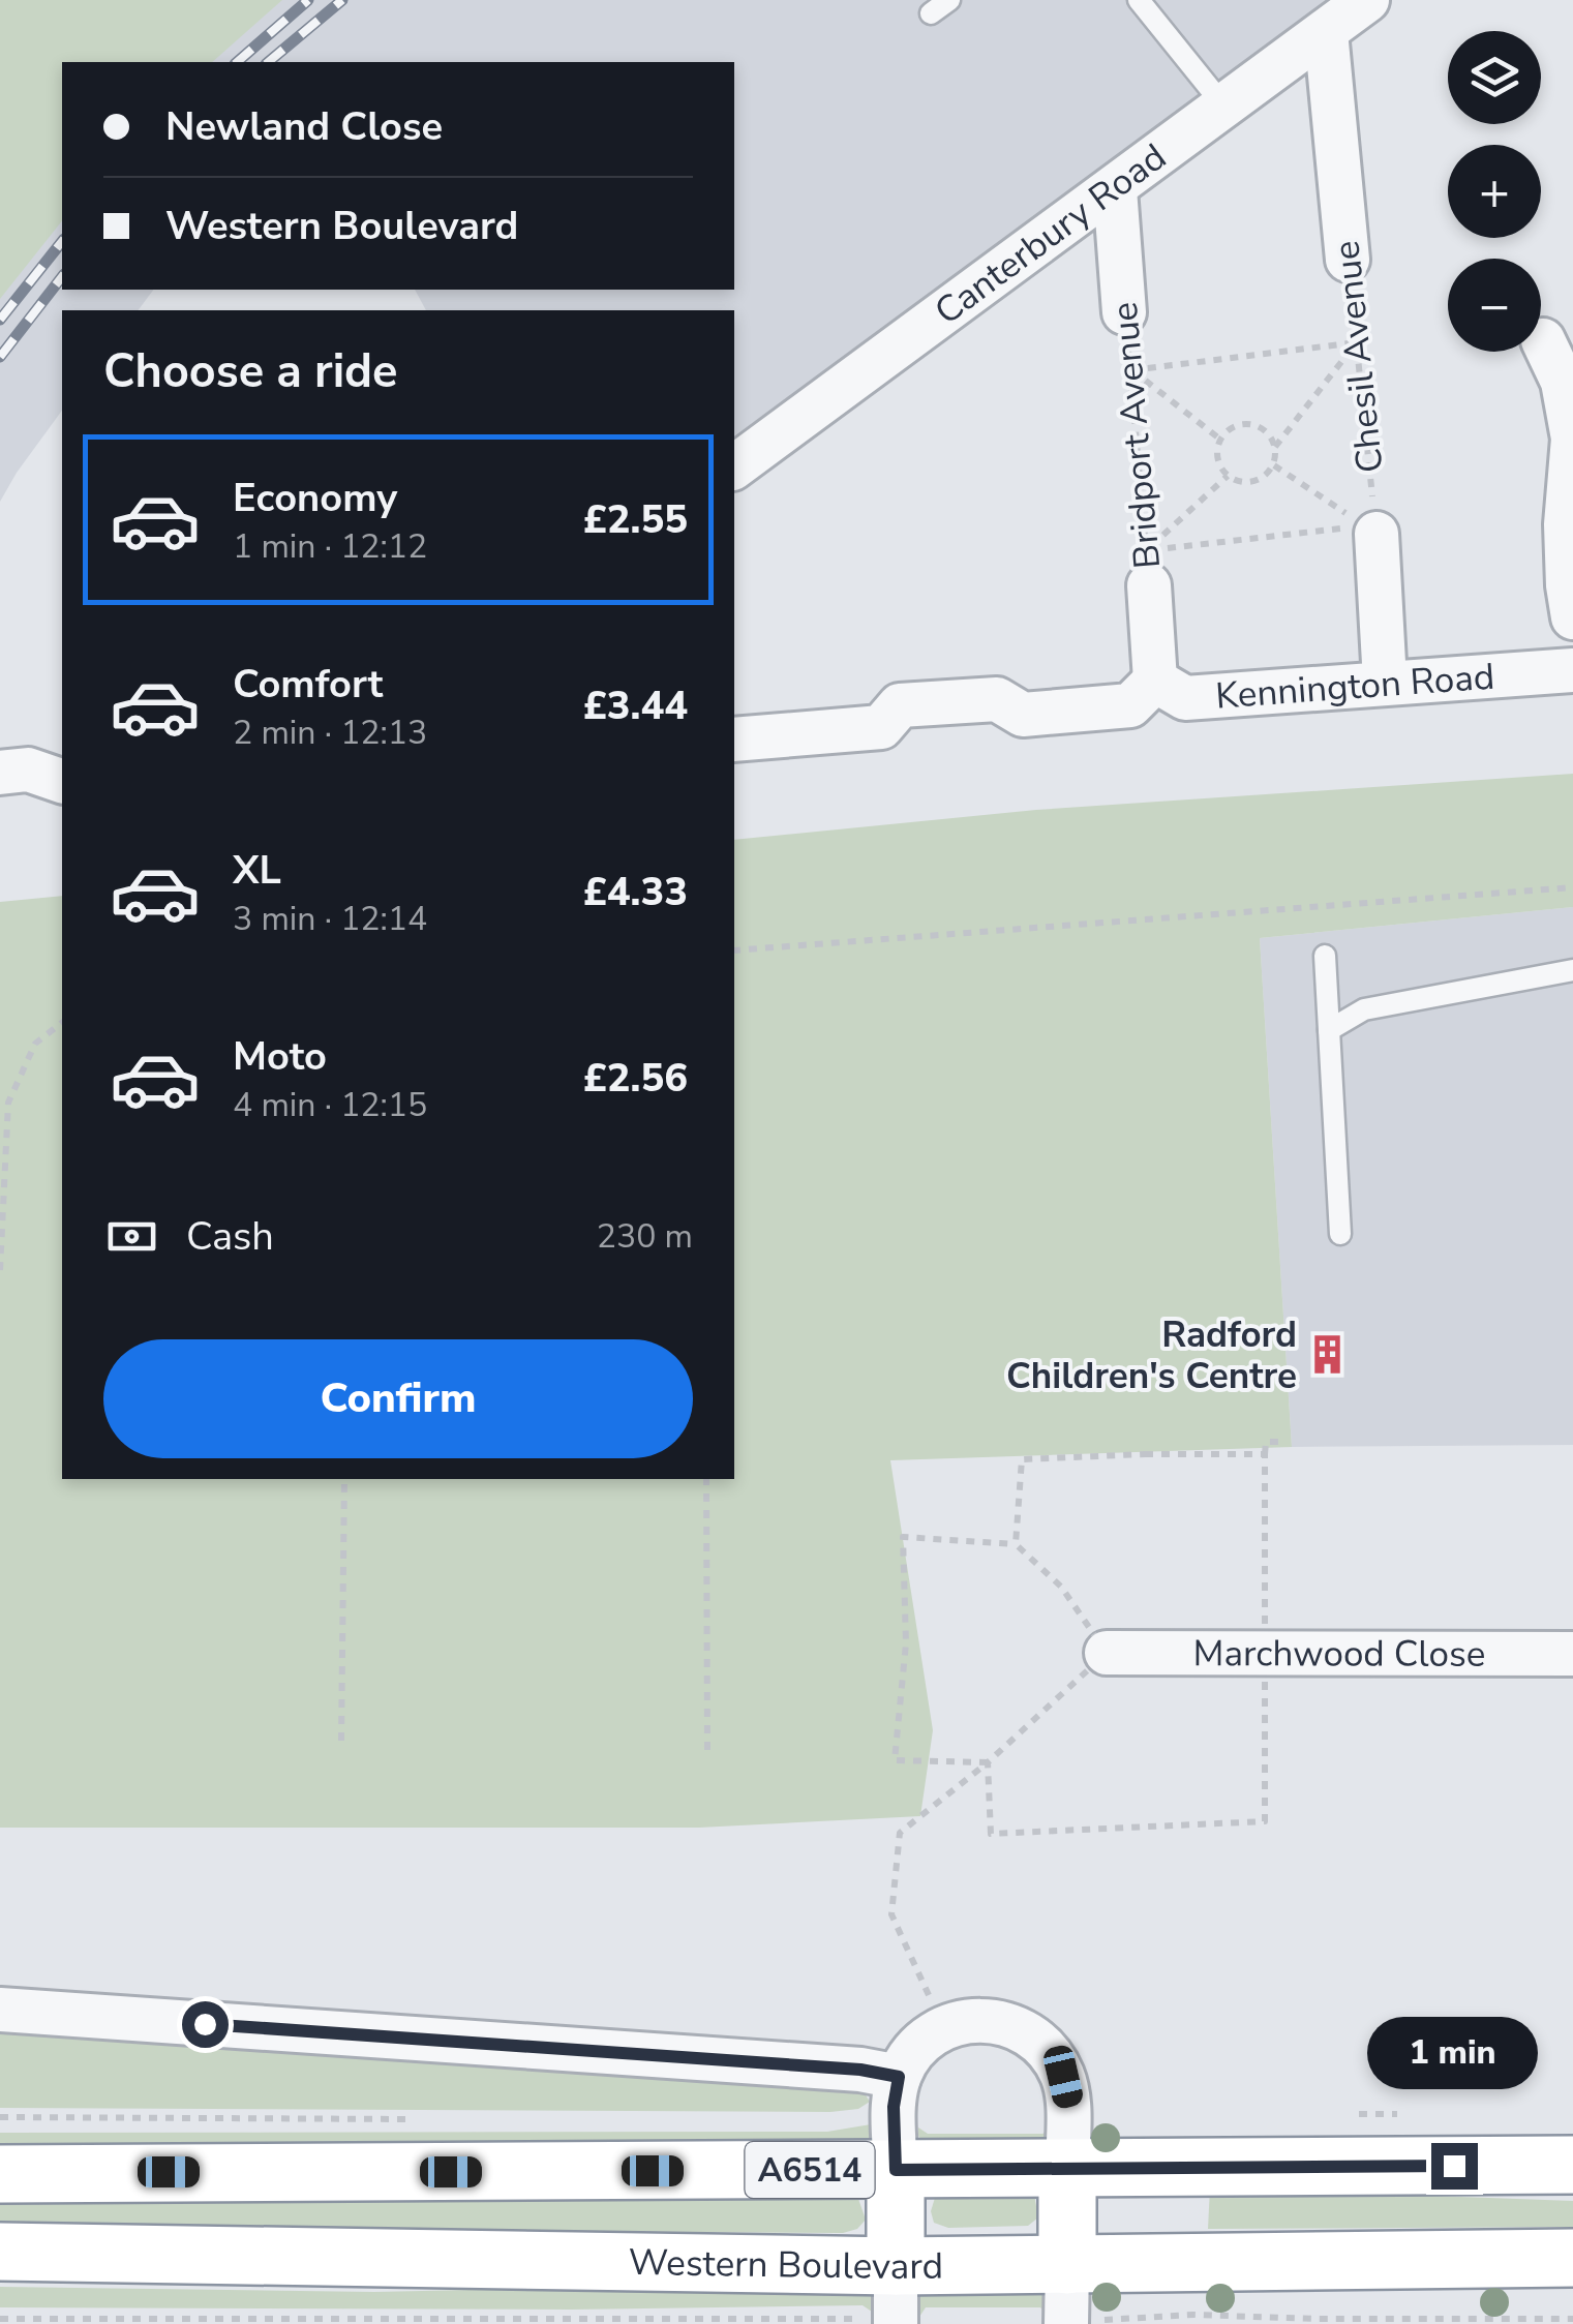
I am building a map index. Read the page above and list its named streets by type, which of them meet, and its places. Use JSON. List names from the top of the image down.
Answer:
{
  "streets": {
    "highway": ["A6514", "Western Boulevard"],
    "street": [
      "Canterbury Road",
      "Chesil Avenue",
      "Bridport Avenue",
      "Kennington Road",
      "Marchwood Close"
    ]
  },
  "crossings": [
    ["Canterbury Road", "Chesil Avenue"],
    ["Canterbury Road", "Bridport Avenue"],
    ["Bridport Avenue", "Kennington Road"]
  ],
  "places": {
    "building": ["Radford Children's Centre"]
  },
  "page": {
    "map_buttons": ["+", "−"],
    "banner": ["Newland Close", "Western Boulevard"],
    "heading": "Choose a ride",
    "list": [
      {
        "name": "Economy",
        "note": "1 min · 12:12",
        "value": "£2.55"
      },
      {
        "name": "Comfort",
        "note": "2 min · 12:13",
        "value": "£3.44"
      },
      {
        "name": "XL",
        "note": "3 min · 12:14",
        "value": "£4.33"
      },
      {
        "name": "Moto",
        "note": "4 min · 12:15",
        "value": "£2.56"
      }
    ],
    "pay": ["Cash", "230 m"],
    "buttons": "Confirm",
    "bubble": "1 min"
  }
}
